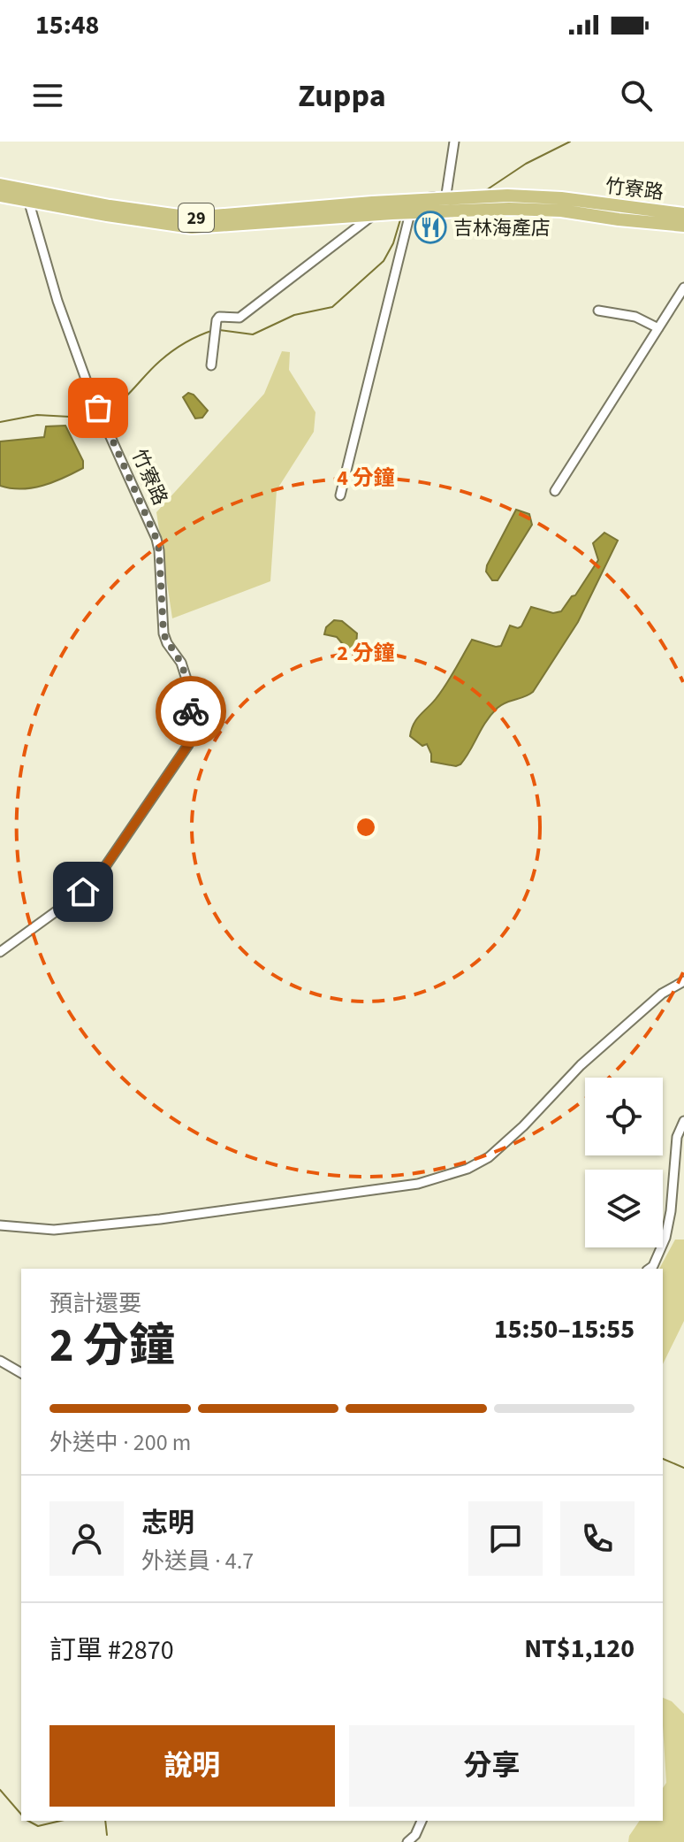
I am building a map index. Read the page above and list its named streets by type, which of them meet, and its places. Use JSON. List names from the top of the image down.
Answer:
{
  "streets": {
    "main road": ["竹寮路", "29"]
  },
  "crossings": [
    ["竹寮路", "29"]
  ],
  "places": {
    "restaurant": ["吉林海產店"]
  },
  "page": {
    "status": "15:48",
    "header": "Zuppa",
    "heading": ["2 分鐘", "預計還要", "15:50–15:55"],
    "panel": [
      "志明",
      "外送員 · 4.7",
      "訂單 #2870",
      "NT$1,120"
    ],
    "bar": "外送中 · 200 m",
    "buttons": ["說明", "分享"]
  },
  "rings": ["4 分鐘", "2 分鐘"]
}
